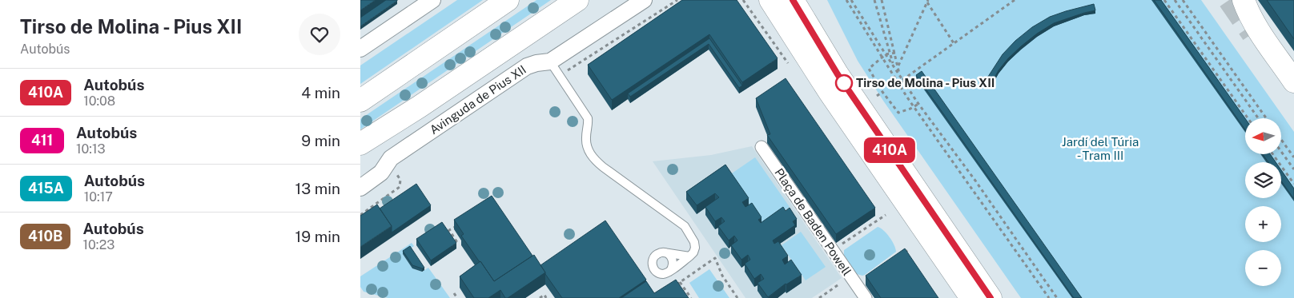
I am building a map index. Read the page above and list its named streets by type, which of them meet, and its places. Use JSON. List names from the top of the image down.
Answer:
{
  "streets": {
    "street": ["Avinguda de Pius XII", "Plaça de Baden Powell"]
  },
  "parks": ["Jardí del Túria - Tram III"],
  "places": ["Tirso de Molina - Pius XII"],
  "lines": ["bus line 410A"],
  "north": "left",
  "page": {
    "heading": ["Tirso de Molina - Pius XII", "Autobús"],
    "on_map": "410A",
    "list": [
      {
        "mark": "410A",
        "name": "Autobús",
        "note": "10:08",
        "value": "4 min"
      },
      {
        "mark": "411",
        "name": "Autobús",
        "note": "10:13",
        "value": "9 min"
      },
      {
        "mark": "415A",
        "name": "Autobús",
        "note": "10:17",
        "value": "13 min"
      },
      {
        "mark": "410B",
        "name": "Autobús",
        "note": "10:23",
        "value": "19 min"
      }
    ],
    "map_buttons": ["+", "−"]
  }
}
